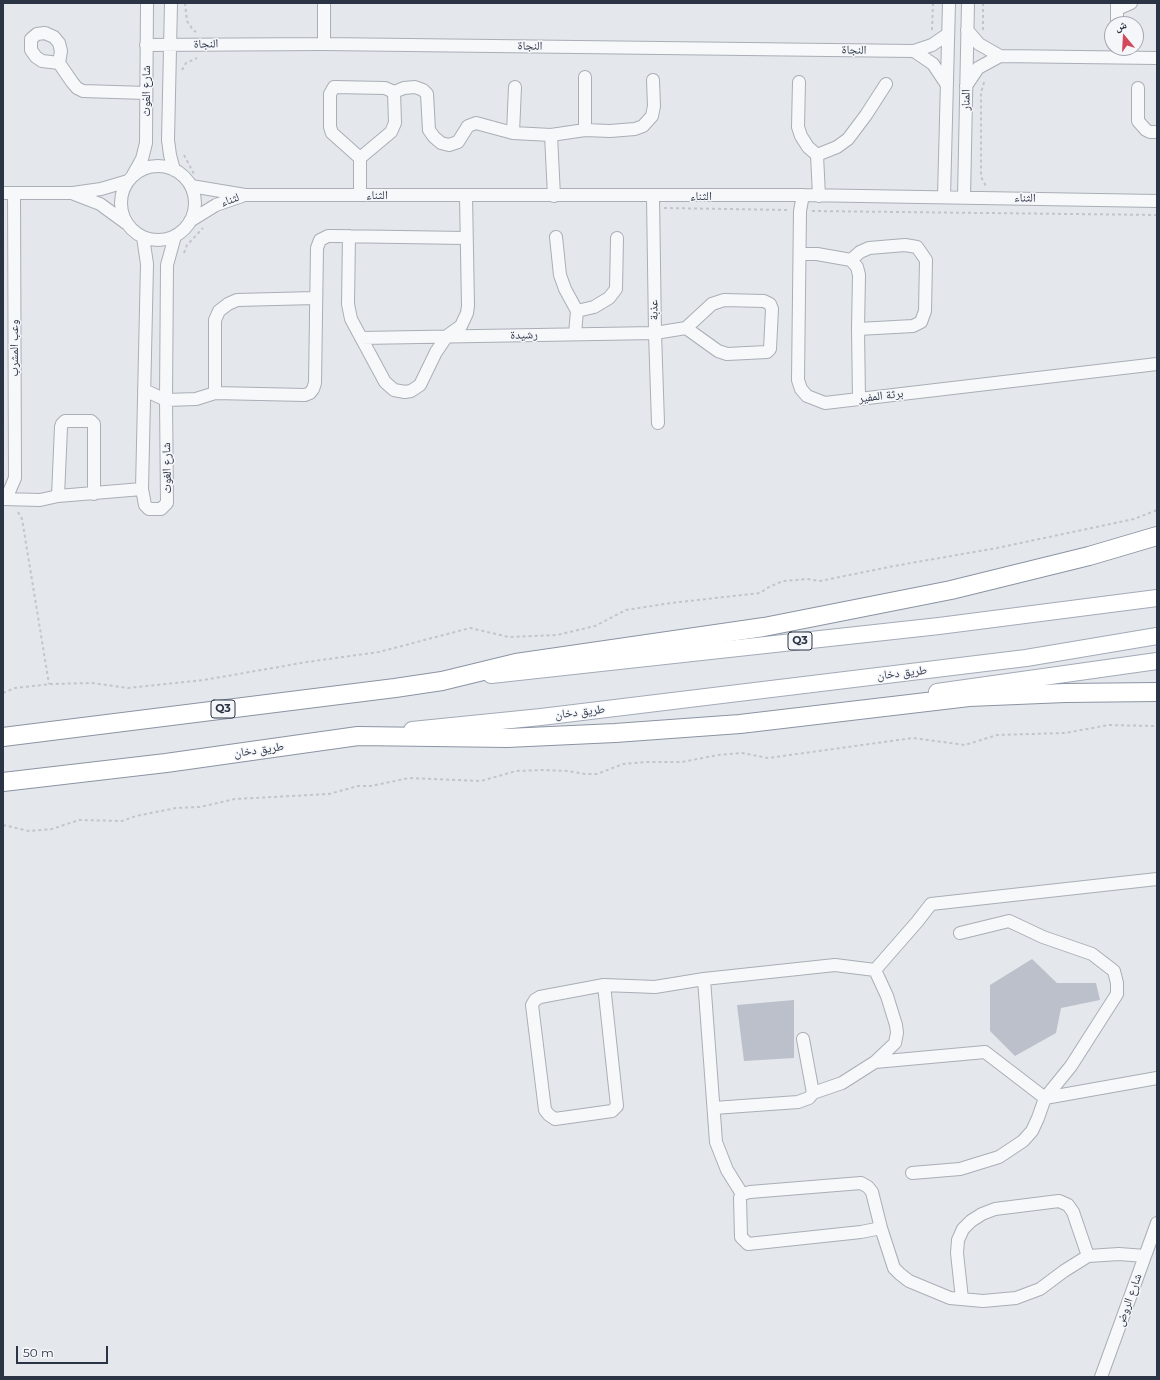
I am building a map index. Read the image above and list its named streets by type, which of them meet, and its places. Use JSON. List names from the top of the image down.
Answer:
{
  "streets": {
    "highway": ["Q3", "طريق دخان"],
    "street": [
      "النجاة",
      "شارع الغوث",
      "المنار",
      "الثناء",
      "لثناء",
      "عذبة",
      "رشيدة",
      "وعب المشرب",
      "برثة المفير",
      "شارع الروض"
    ]
  },
  "crossings": [
    ["النجاة", "شارع الغوث"],
    ["النجاة", "المنار"],
    ["شارع الغوث", "لثناء"],
    ["المنار", "الثناء"],
    ["الثناء", "لثناء"],
    ["الثناء", "عذبة"],
    ["الثناء", "برثة المفير"],
    ["عذبة", "رشيدة"]
  ],
  "scale_bar": "50 m",
  "north": "top"
}
